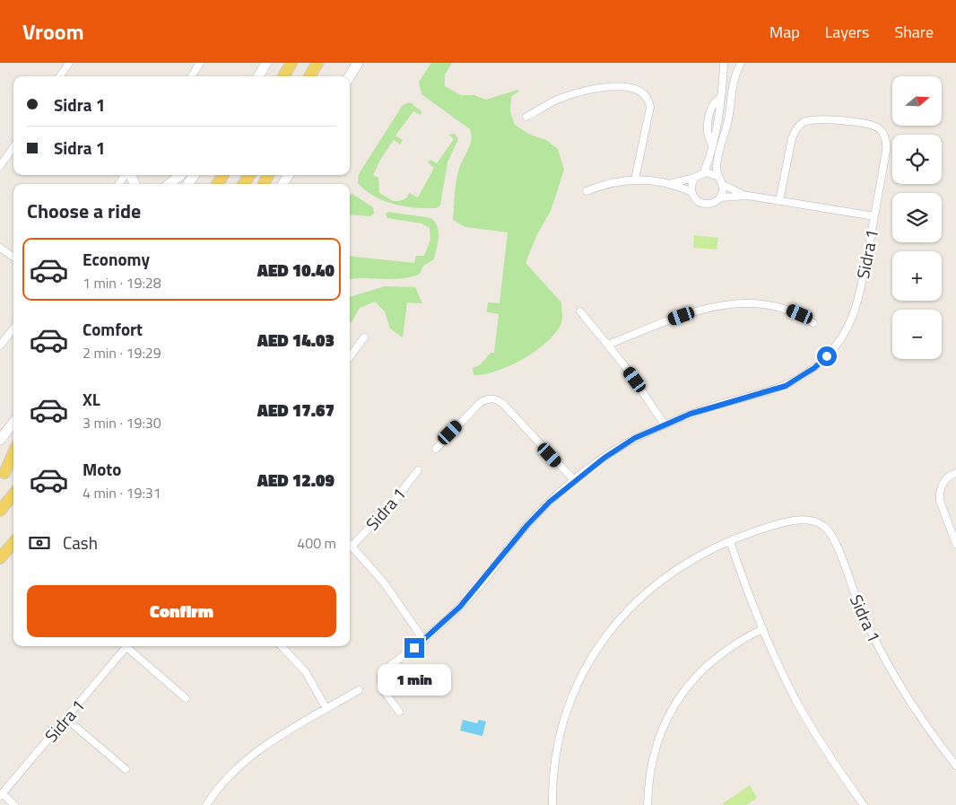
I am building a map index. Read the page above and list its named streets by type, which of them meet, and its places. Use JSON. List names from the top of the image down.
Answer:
{
  "streets": {
    "street": ["Sidra 1"]
  },
  "north": "right",
  "page": {
    "header": "Vroom",
    "nav": ["Map", "Layers", "Share"],
    "map_buttons": ["+", "−"],
    "banner": ["Sidra 1", "Sidra 1"],
    "heading": "Choose a ride",
    "list": [
      {
        "name": "Economy",
        "note": "1 min · 19:28",
        "value": "AED 10.40"
      },
      {
        "name": "Comfort",
        "note": "2 min · 19:29",
        "value": "AED 14.03"
      },
      {
        "name": "XL",
        "note": "3 min · 19:30",
        "value": "AED 17.67"
      },
      {
        "name": "Moto",
        "note": "4 min · 19:31",
        "value": "AED 12.09"
      }
    ],
    "pay": ["Cash", "400 m"],
    "buttons": "Confirm",
    "bubble": "1 min"
  }
}
